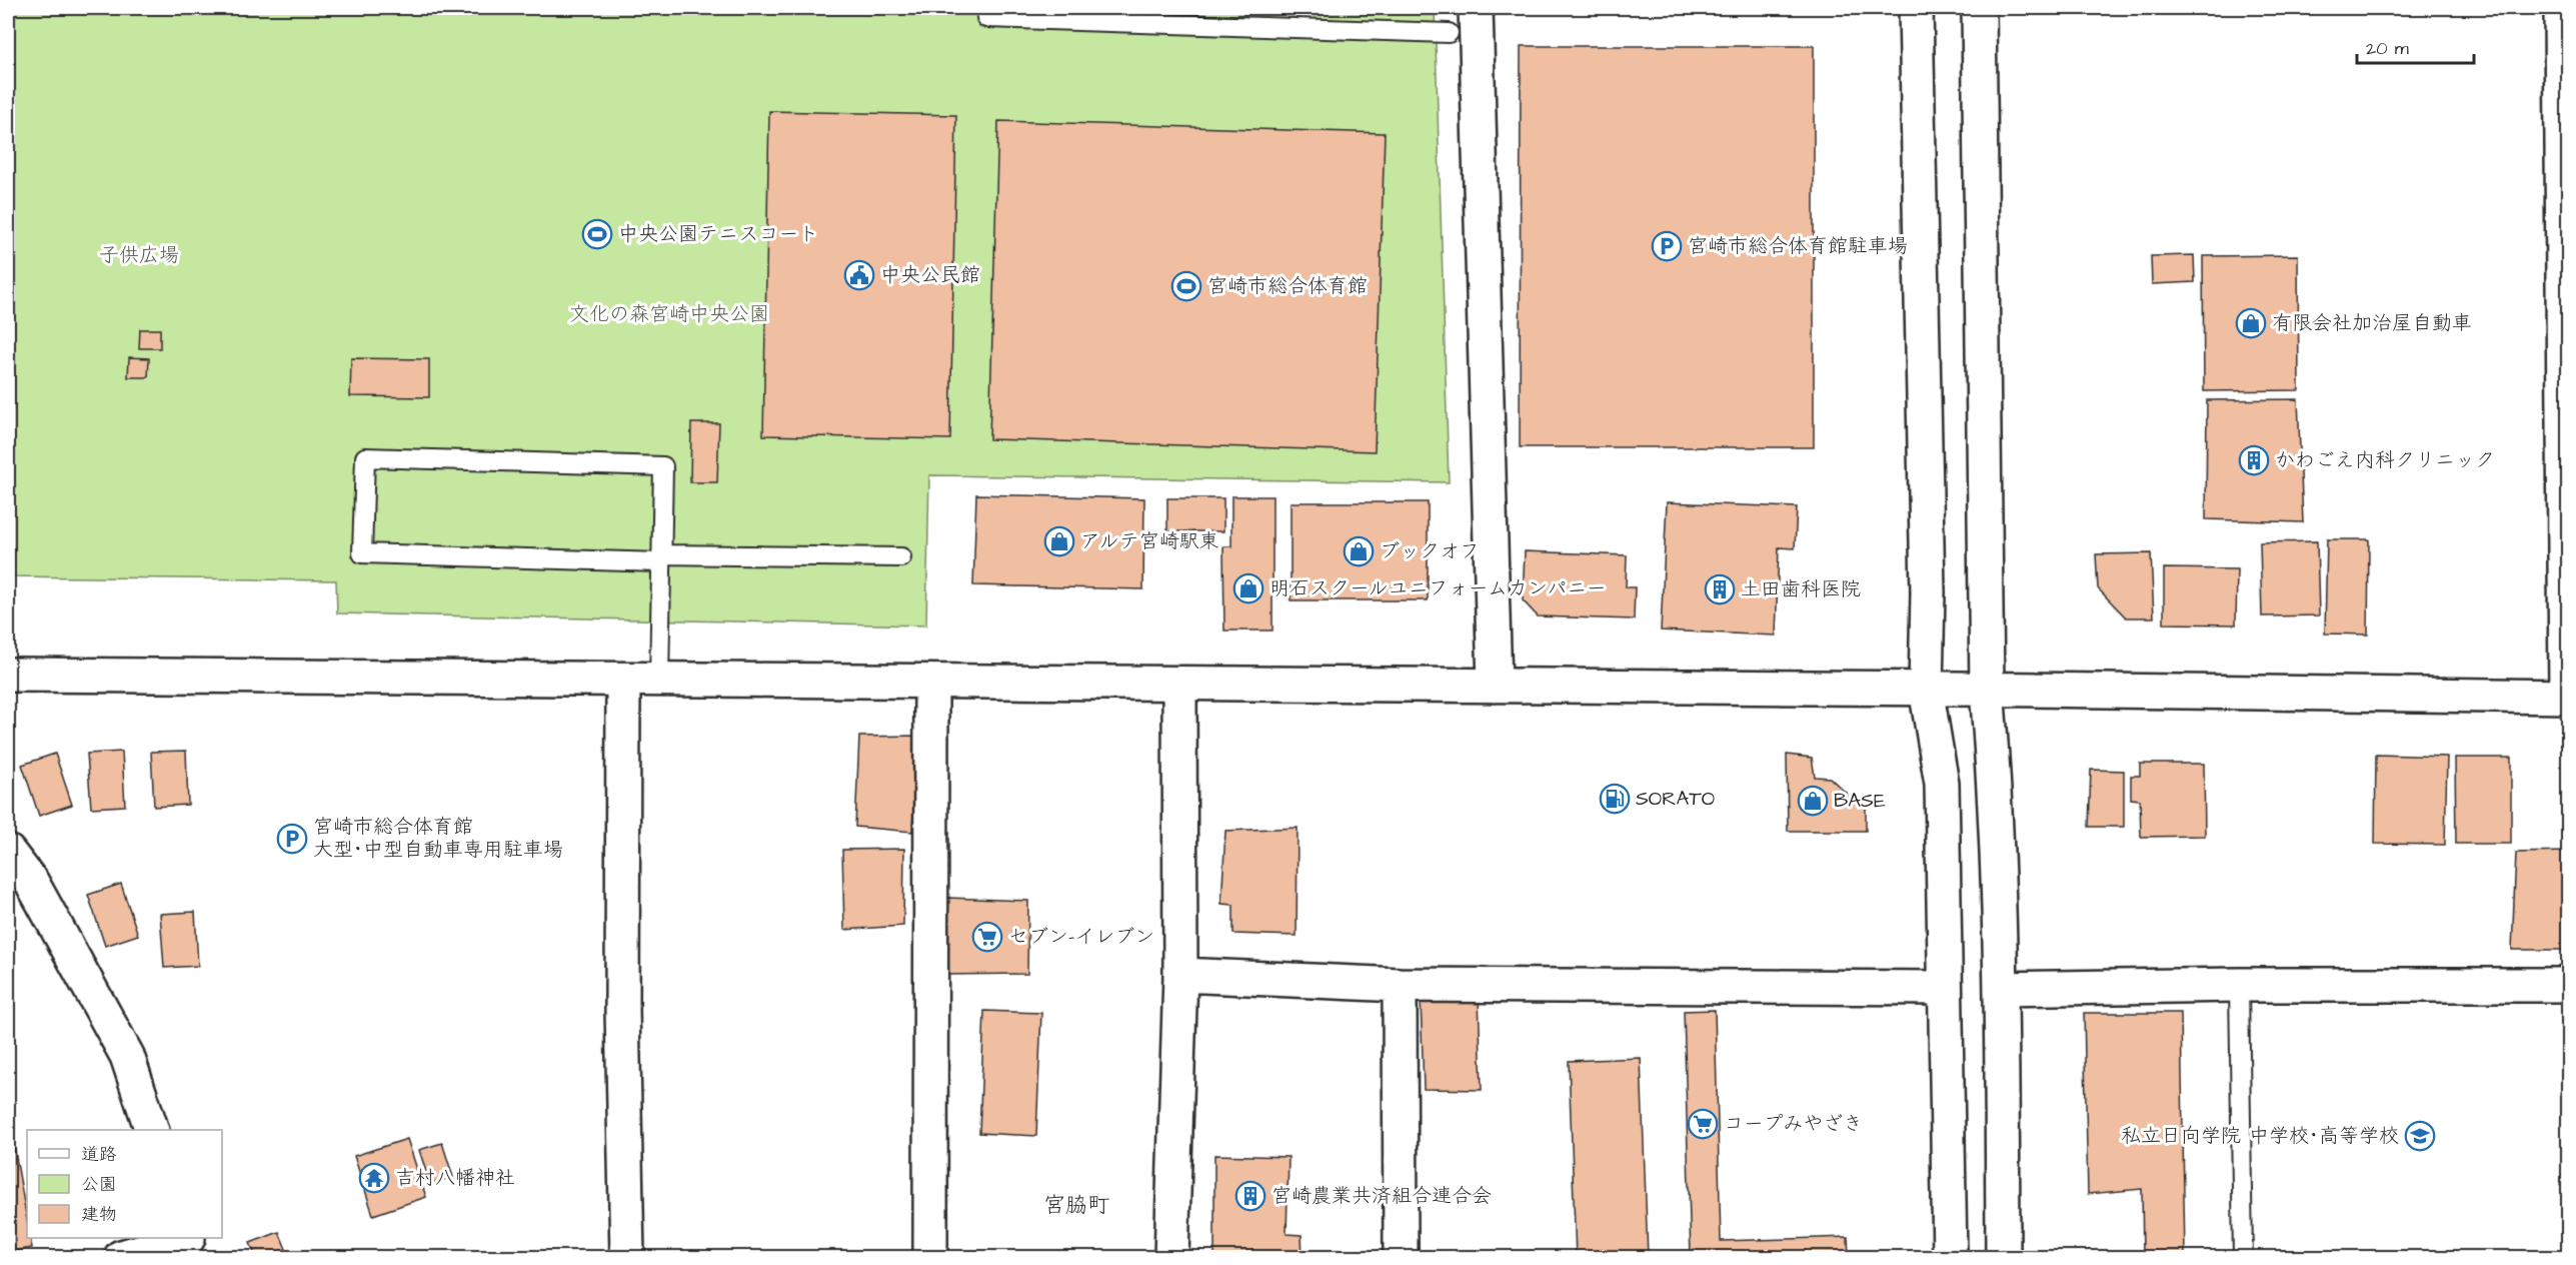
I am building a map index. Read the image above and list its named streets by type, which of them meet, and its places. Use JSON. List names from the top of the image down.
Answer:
{
  "districts": ["宮脇町"],
  "parks": ["子供広場", "文化の森宮崎中央公園"],
  "places": {
    "sports": ["中央公園テニスコート", "宮崎市総合体育館"],
    "parking": ["宮崎市総合体育館駐車場", "宮崎市総合体育館 大型･中型自動車専用駐車場"],
    "public building": ["中央公民館"],
    "shop": [
      "有限会社加治屋自動車",
      "アルテ宮崎駅東",
      "ブックオフ",
      "明石スクールユニフォームカンパニー",
      "BASE"
    ],
    "building": ["かわごえ内科クリニック", "土田歯科医院", "宮崎農業共済組合連合会"],
    "fuel station": ["SORATO"],
    "supermarket": ["セブン-イレブン", "コープみやざき"],
    "school or university": ["私立日向学院 中学校･高等学校"],
    "temple": ["吉村八幡神社"]
  },
  "legend": ["道路", "公園", "建物"],
  "scale_bar": "20 m"
}
